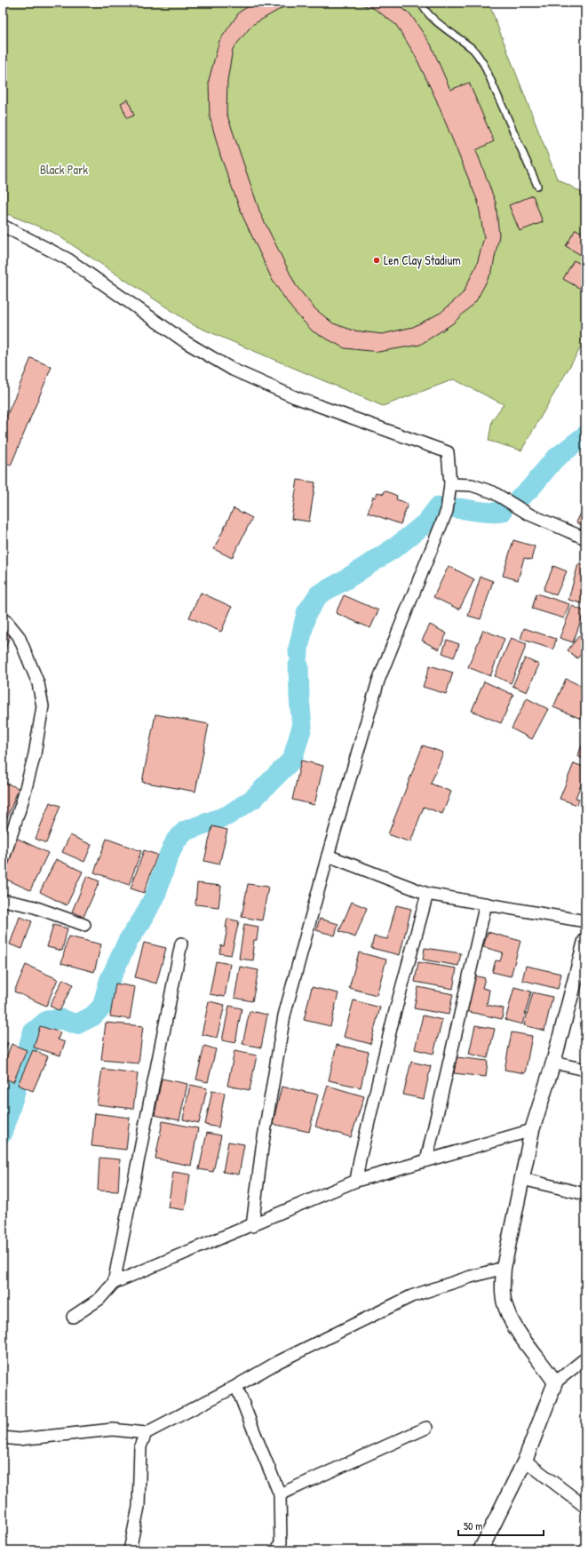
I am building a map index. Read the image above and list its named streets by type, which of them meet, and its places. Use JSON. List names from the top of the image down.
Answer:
{
  "parks": ["Black Park"],
  "places": ["Len Clay Stadium"],
  "scale_bar": "50 m"
}
